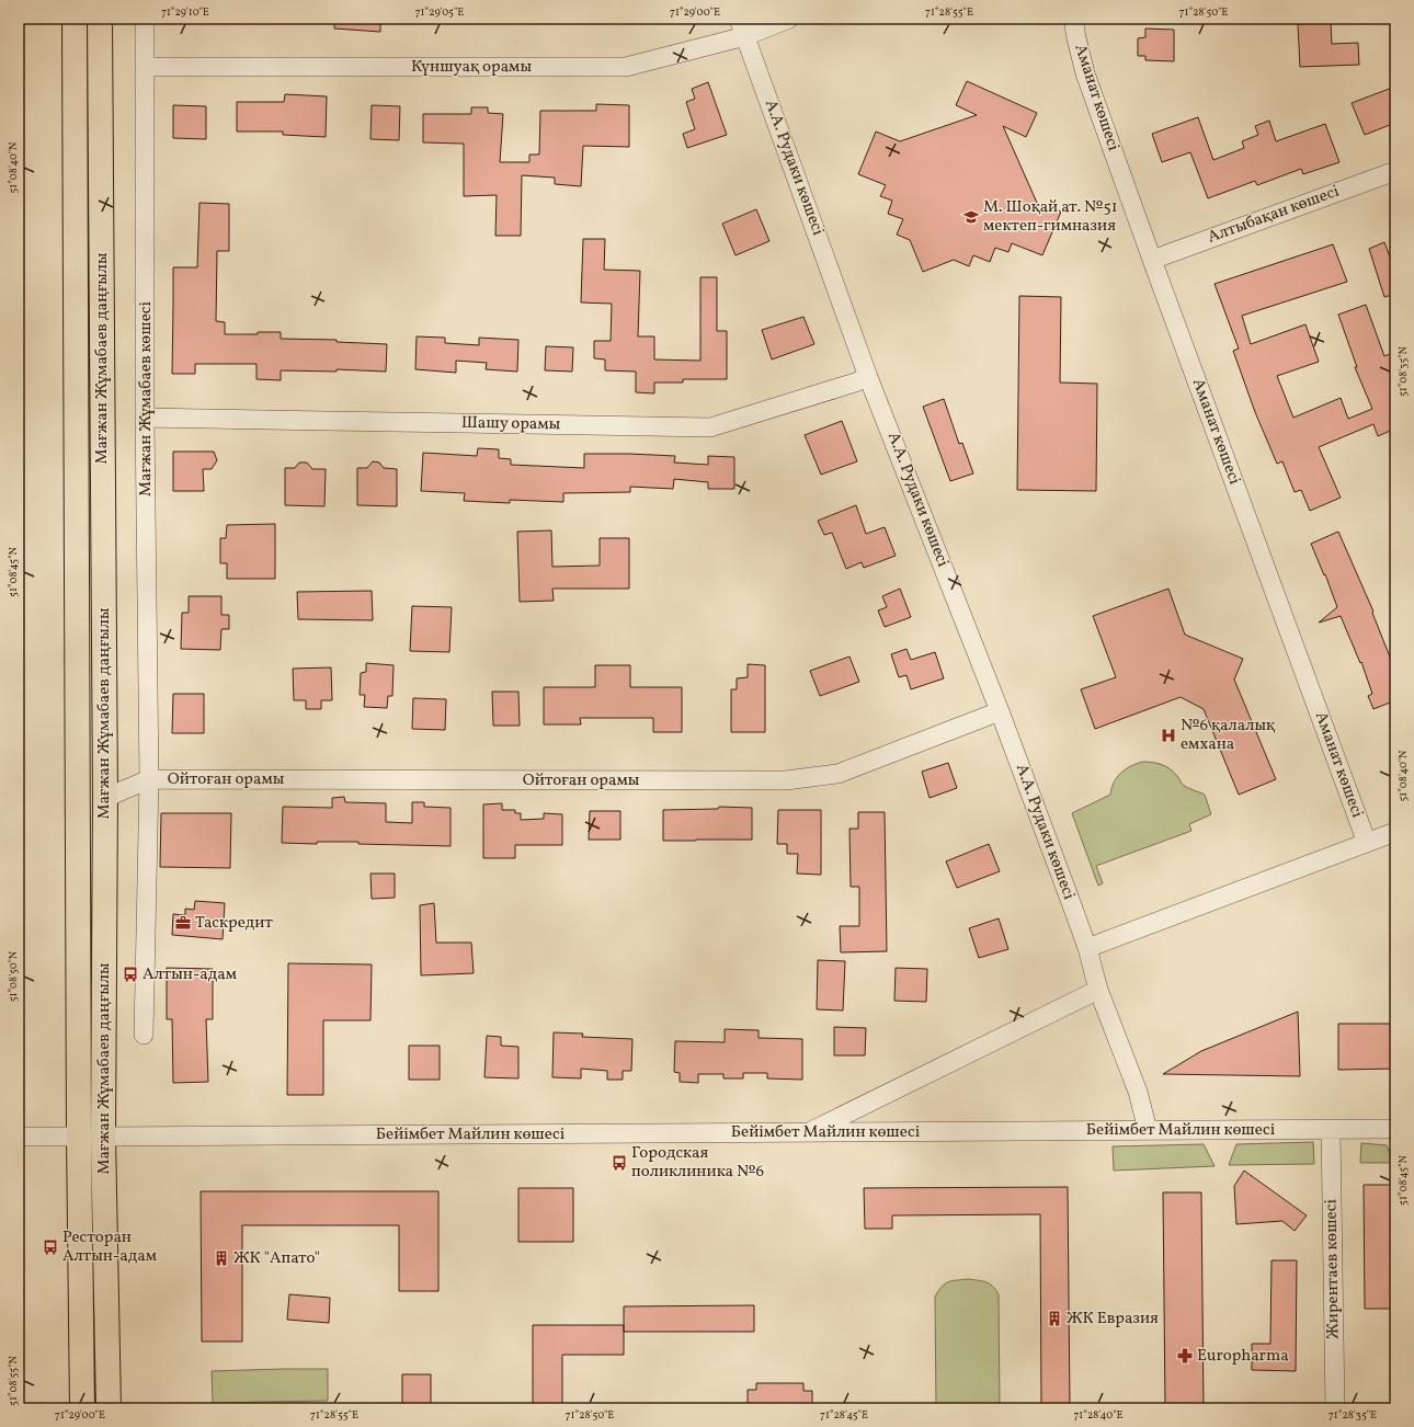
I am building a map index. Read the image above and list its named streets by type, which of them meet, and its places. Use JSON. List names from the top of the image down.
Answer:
{
  "streets": {
    "main road": ["Мағжан Жұмабаев даңғылы", "Бейімбет Майлин көшесі"],
    "street": [
      "Күншуақ орамы",
      "Аманат көшесі",
      "А.А. Рудаки көшесі",
      "Алтыбақан көшесі",
      "Мағжан Жұмабаев көшесі",
      "Шашу орамы",
      "Ойтоған орамы",
      "Жирентаев көшесі"
    ]
  },
  "crossings": [
    ["Күншуақ орамы", "А.А. Рудаки көшесі"],
    ["Күншуақ орамы", "Мағжан Жұмабаев көшесі"],
    ["Аманат көшесі", "Алтыбақан көшесі"],
    ["А.А. Рудаки көшесі", "Шашу орамы"],
    ["А.А. Рудаки көшесі", "Ойтоған орамы"],
    ["А.А. Рудаки көшесі", "Бейімбет Майлин көшесі"],
    ["Мағжан Жұмабаев даңғылы", "Бейімбет Майлин көшесі"],
    ["Мағжан Жұмабаев көшесі", "Шашу орамы"],
    ["Мағжан Жұмабаев көшесі", "Ойтоған орамы"],
    ["Бейімбет Майлин көшесі", "Жирентаев көшесі"]
  ],
  "places": {
    "school or university": ["М. Шоқай ат. №51 мектеп-гимназия"],
    "hospital": ["№6 қалалық емхана"],
    "office": ["Таскредит"],
    "bus stop": ["Алтын-адам", "Городская поликлиника №6", "Ресторан Алтын-адам"],
    "building": ["ЖК \"Апато\"", "ЖК Евразия"],
    "pharmacy": ["Europharma"]
  },
  "coordinates": [
    "71°29'10\"E",
    "71°29'05\"E",
    "71°29'00\"E",
    "71°28'55\"E",
    "71°28'50\"E",
    "51°08'40\"N",
    "51°08'35\"N",
    "51°08'45\"N",
    "51°08'50\"N",
    "51°08'55\"N",
    "71°28'45\"E",
    "71°28'40\"E",
    "71°28'35\"E"
  ]
}
